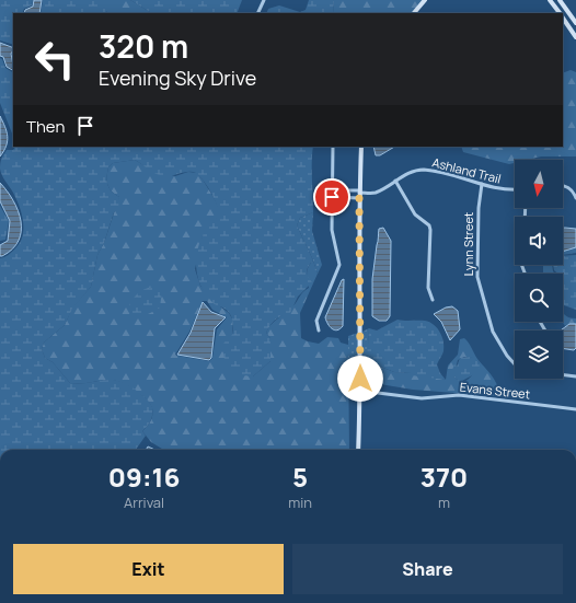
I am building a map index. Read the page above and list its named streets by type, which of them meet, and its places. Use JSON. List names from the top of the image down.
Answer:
{
  "streets": {
    "street": ["Ashland Trail", "Lynn Street", "Evans Street"]
  },
  "crossings": [
    ["Ashland Trail", "Lynn Street"]
  ],
  "north": "bottom",
  "page": {
    "turn": ["320 m", "Evening Sky Drive"],
    "then": "Then",
    "eta": [
      "09:16",
      "Arrival",
      "5",
      "min",
      "370",
      "m"
    ],
    "buttons": ["Exit", "Share"]
  }
}
